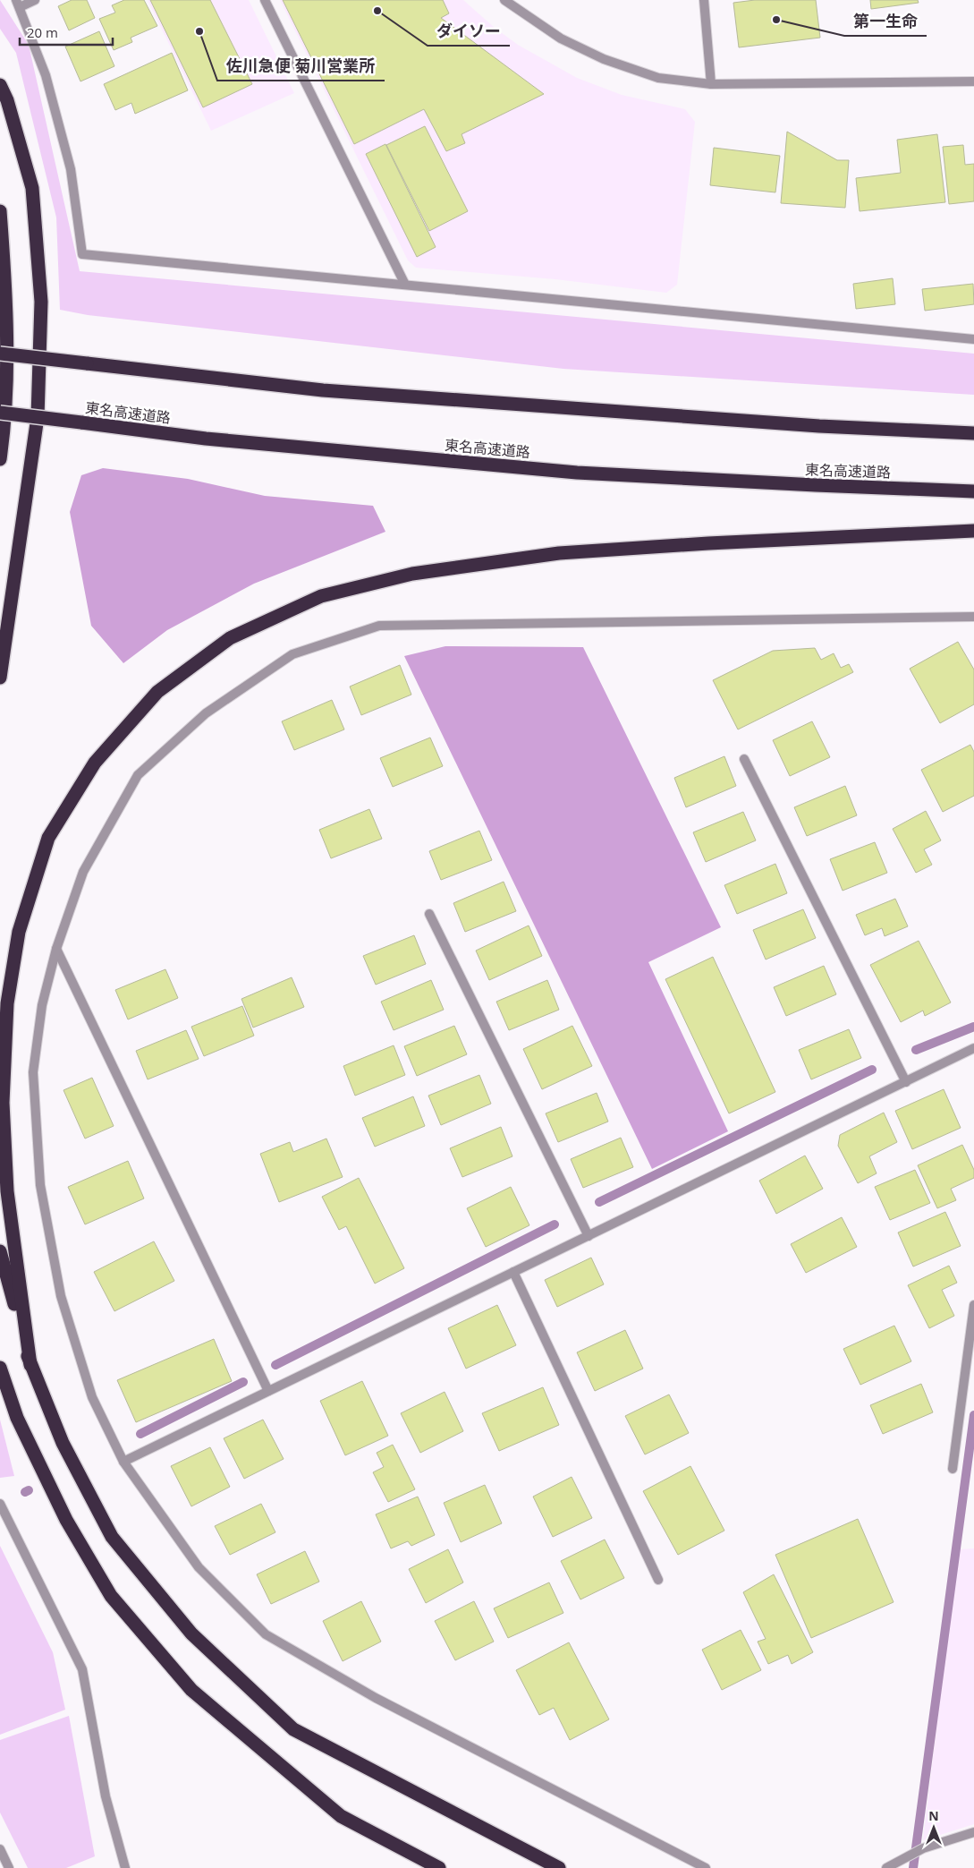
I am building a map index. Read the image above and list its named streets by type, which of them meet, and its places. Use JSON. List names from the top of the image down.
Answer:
{
  "streets": {
    "highway": ["東名高速道路"]
  },
  "places": ["ダイソー", "第一生命", "佐川急便 菊川営業所"],
  "scale_bar": "20 m",
  "north": "top"
}
